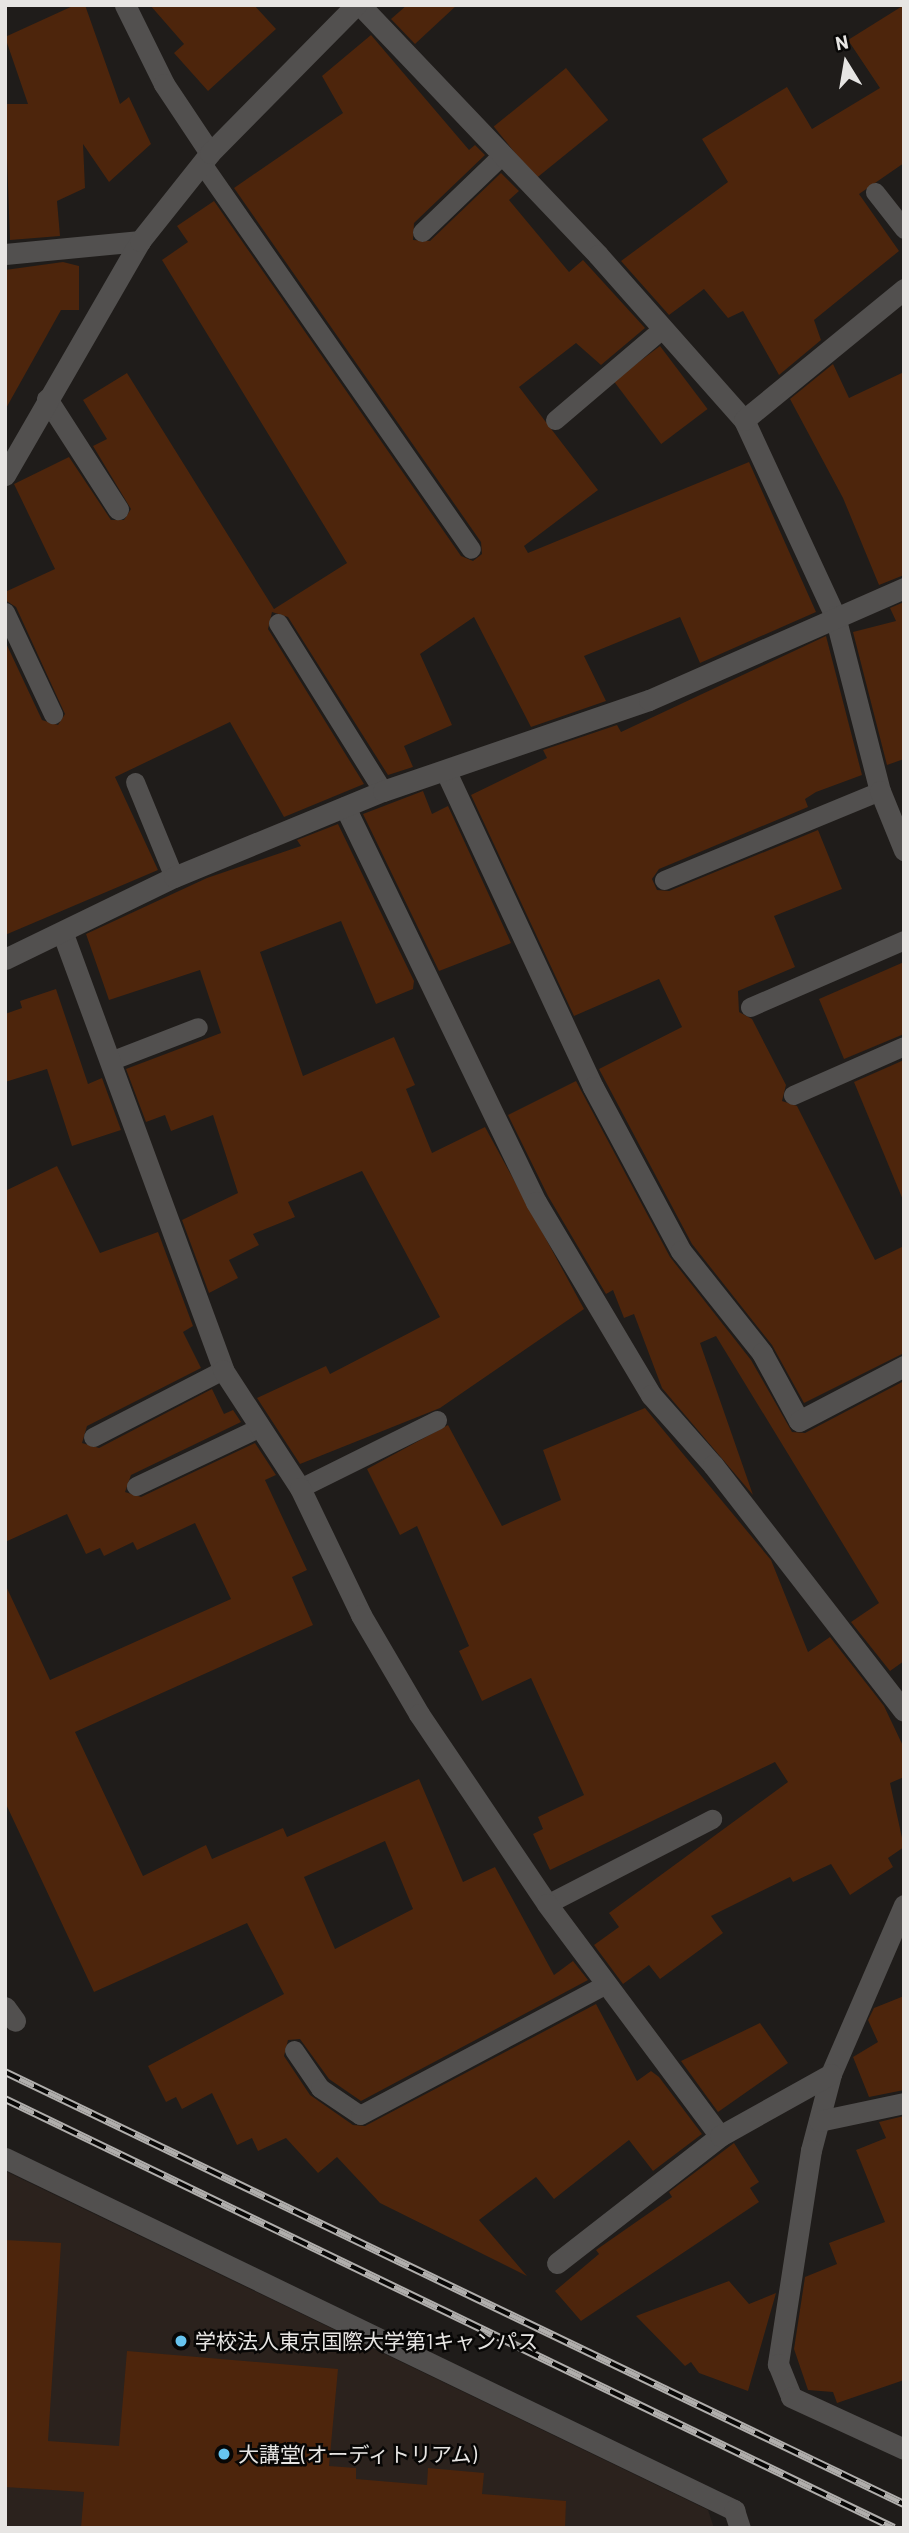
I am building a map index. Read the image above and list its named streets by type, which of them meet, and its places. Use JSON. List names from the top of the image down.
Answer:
{
  "places": ["学校法人東京国際大学第1キャンパス", "大講堂(オーディトリアム)"],
  "north": "top"
}
